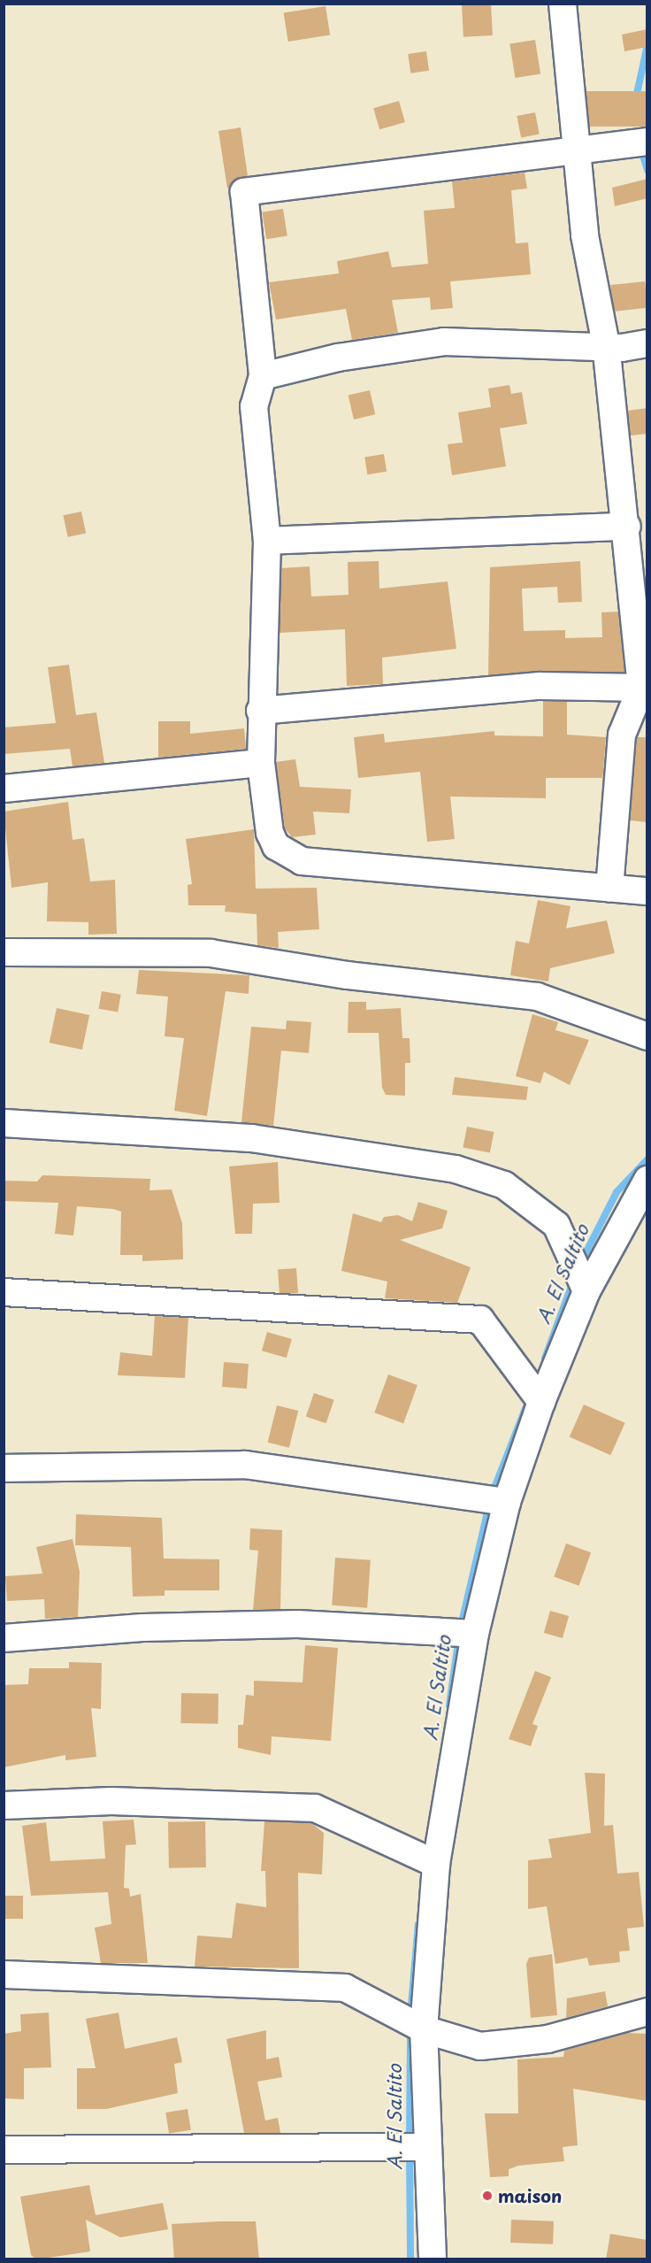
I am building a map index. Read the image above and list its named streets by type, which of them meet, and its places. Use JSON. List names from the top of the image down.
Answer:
{
  "water": ["A. El Saltito"],
  "places": ["maison"]
}
